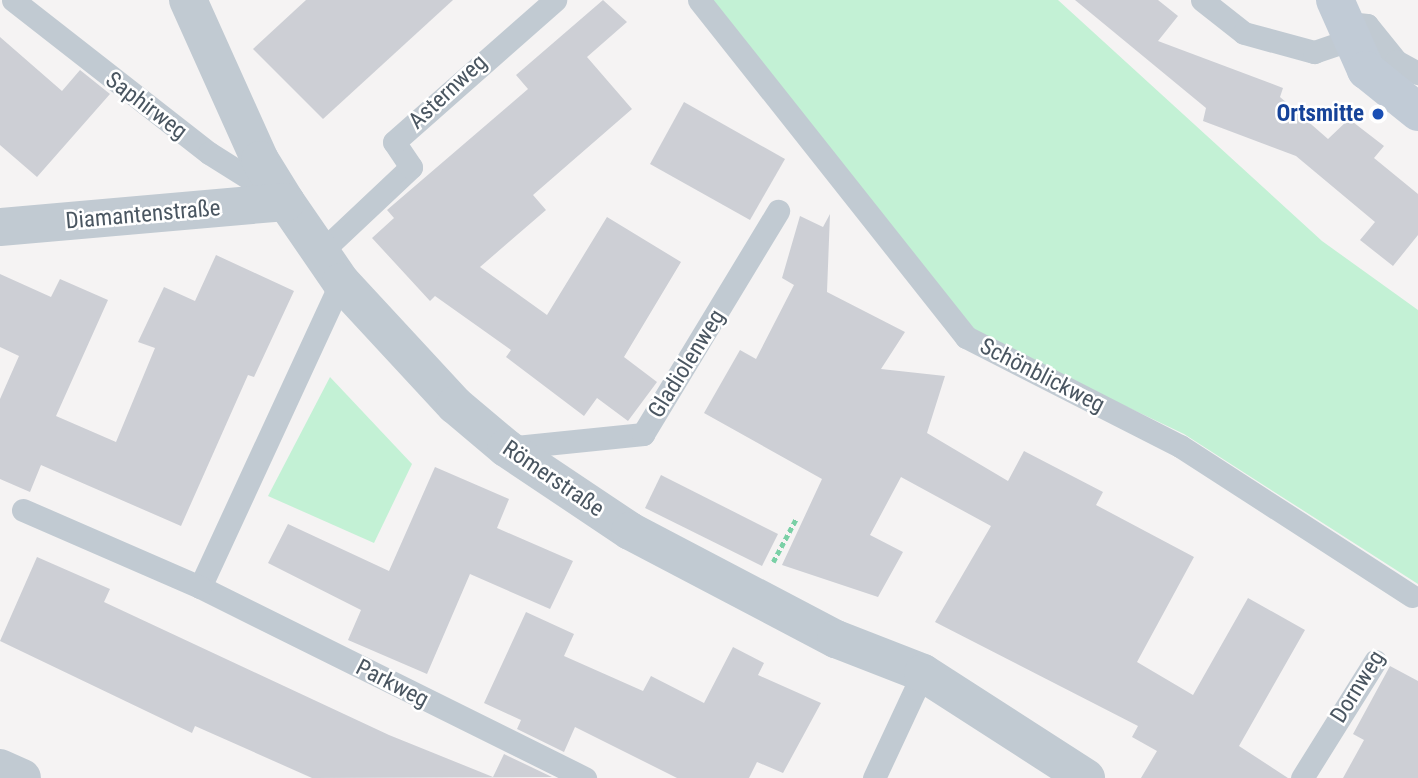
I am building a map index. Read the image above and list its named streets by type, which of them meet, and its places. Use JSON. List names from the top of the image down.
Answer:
{
  "streets": {
    "street": ["Diamantenstraße", "Römerstraße"],
    "lane": [
      "Asternweg",
      "Saphirweg",
      "Gladiolenweg",
      "Schönblickweg",
      "Parkweg",
      "Dornweg"
    ]
  },
  "crossings": [
    ["Asternweg", "Römerstraße"],
    ["Saphirweg", "Diamantenstraße"],
    ["Saphirweg", "Römerstraße"],
    ["Diamantenstraße", "Römerstraße"],
    ["Gladiolenweg", "Römerstraße"]
  ],
  "places": ["Ortsmitte"]
}
